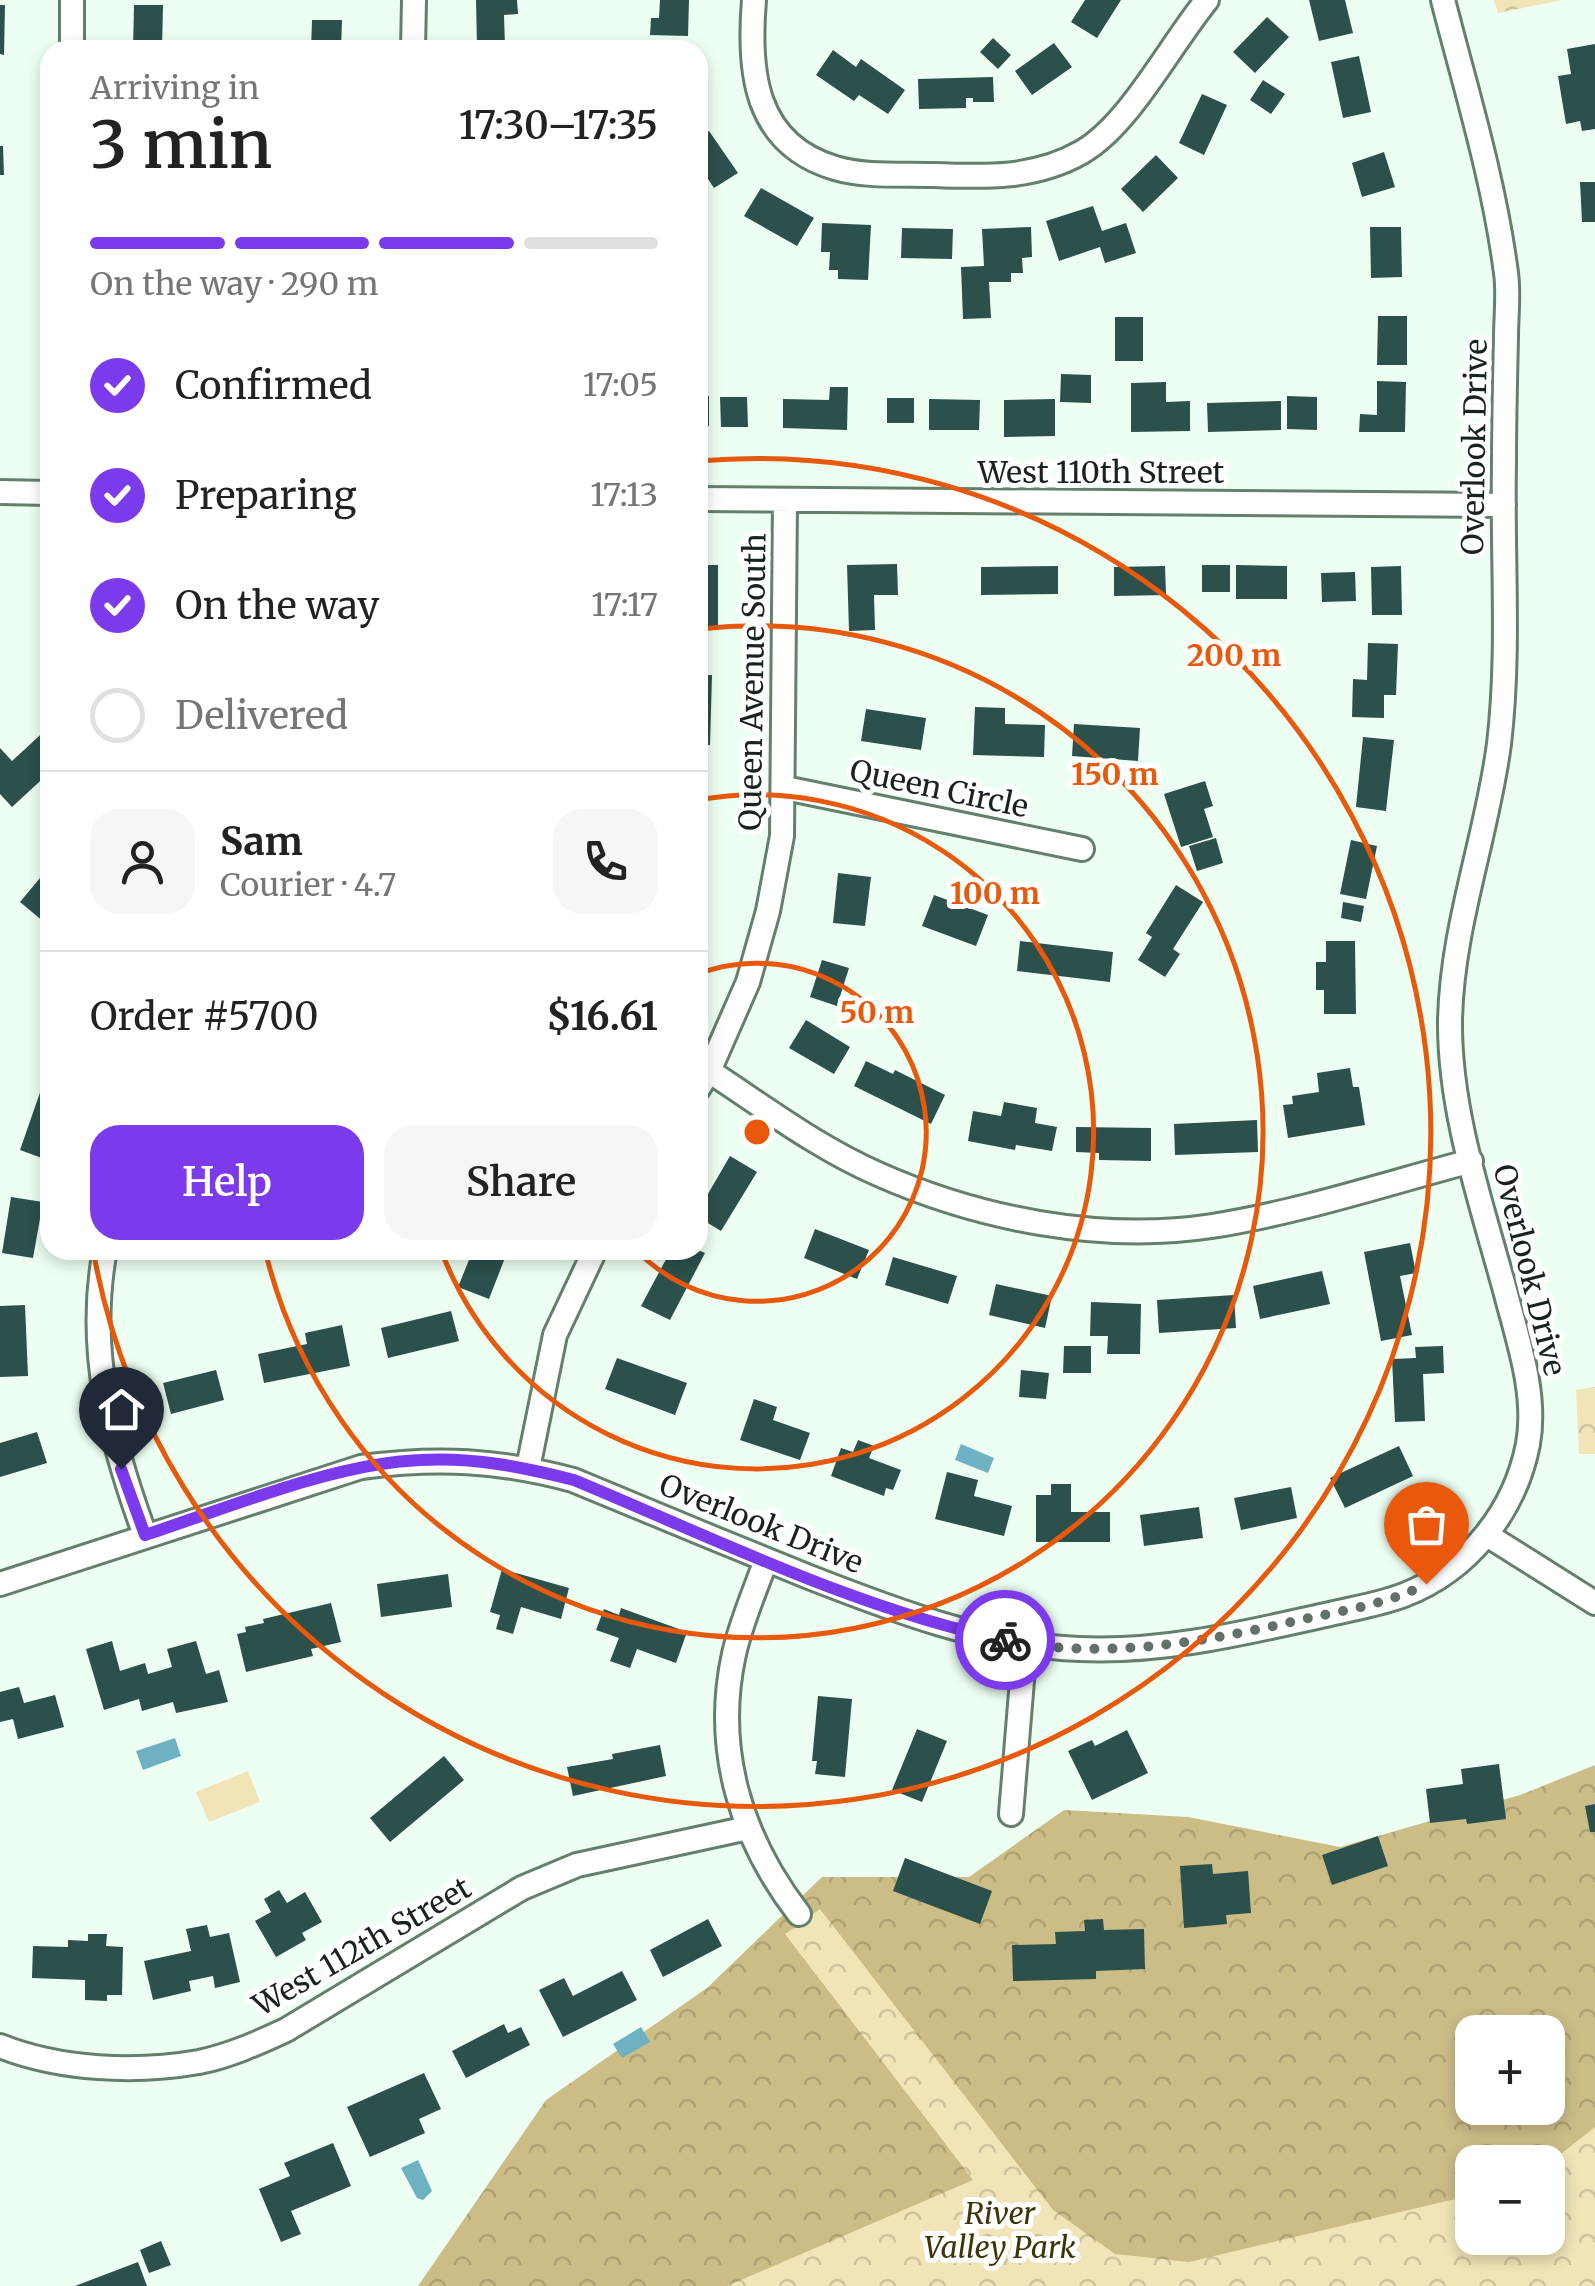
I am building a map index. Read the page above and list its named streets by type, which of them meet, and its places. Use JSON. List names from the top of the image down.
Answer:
{
  "streets": {
    "street": [
      "Overlook Drive",
      "West 110th Street",
      "Queen Avenue South",
      "Queen Circle",
      "West 112th Street"
    ]
  },
  "crossings": [
    ["Overlook Drive", "West 110th Street"],
    ["West 110th Street", "Queen Avenue South"],
    ["Queen Avenue South", "Queen Circle"]
  ],
  "parks": ["River Valley Park"],
  "page": {
    "heading": ["3 min", "Arriving in", "17:30–17:35"],
    "panel": [
      "Sam",
      "Courier · 4.7",
      "Order #5700",
      "$16.61"
    ],
    "bar": "On the way · 290 m",
    "list": [
      ["Confirmed", "17:05"],
      ["Preparing", "17:13"],
      ["On the way", "17:17"],
      "Delivered"
    ],
    "buttons": ["Help", "Share"],
    "map_buttons": ["+", "−"]
  },
  "rings": [
    "200 m",
    "150 m",
    "100 m",
    "50 m"
  ]
}
